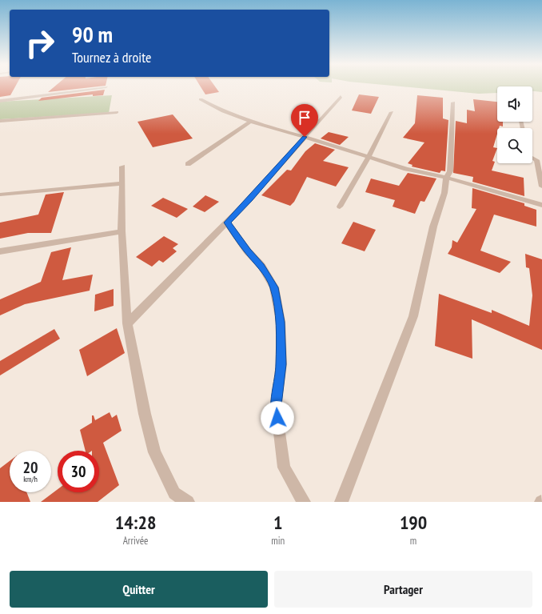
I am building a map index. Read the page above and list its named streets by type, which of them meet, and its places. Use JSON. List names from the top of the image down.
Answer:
{
  "page": {
    "turn": ["90 m", "Tournez à droite"],
    "speed": "20 km/h",
    "limit": "30",
    "eta": [
      "14:28",
      "Arrivée",
      "1",
      "min",
      "190",
      "m"
    ],
    "buttons": ["Quitter", "Partager"]
  }
}
